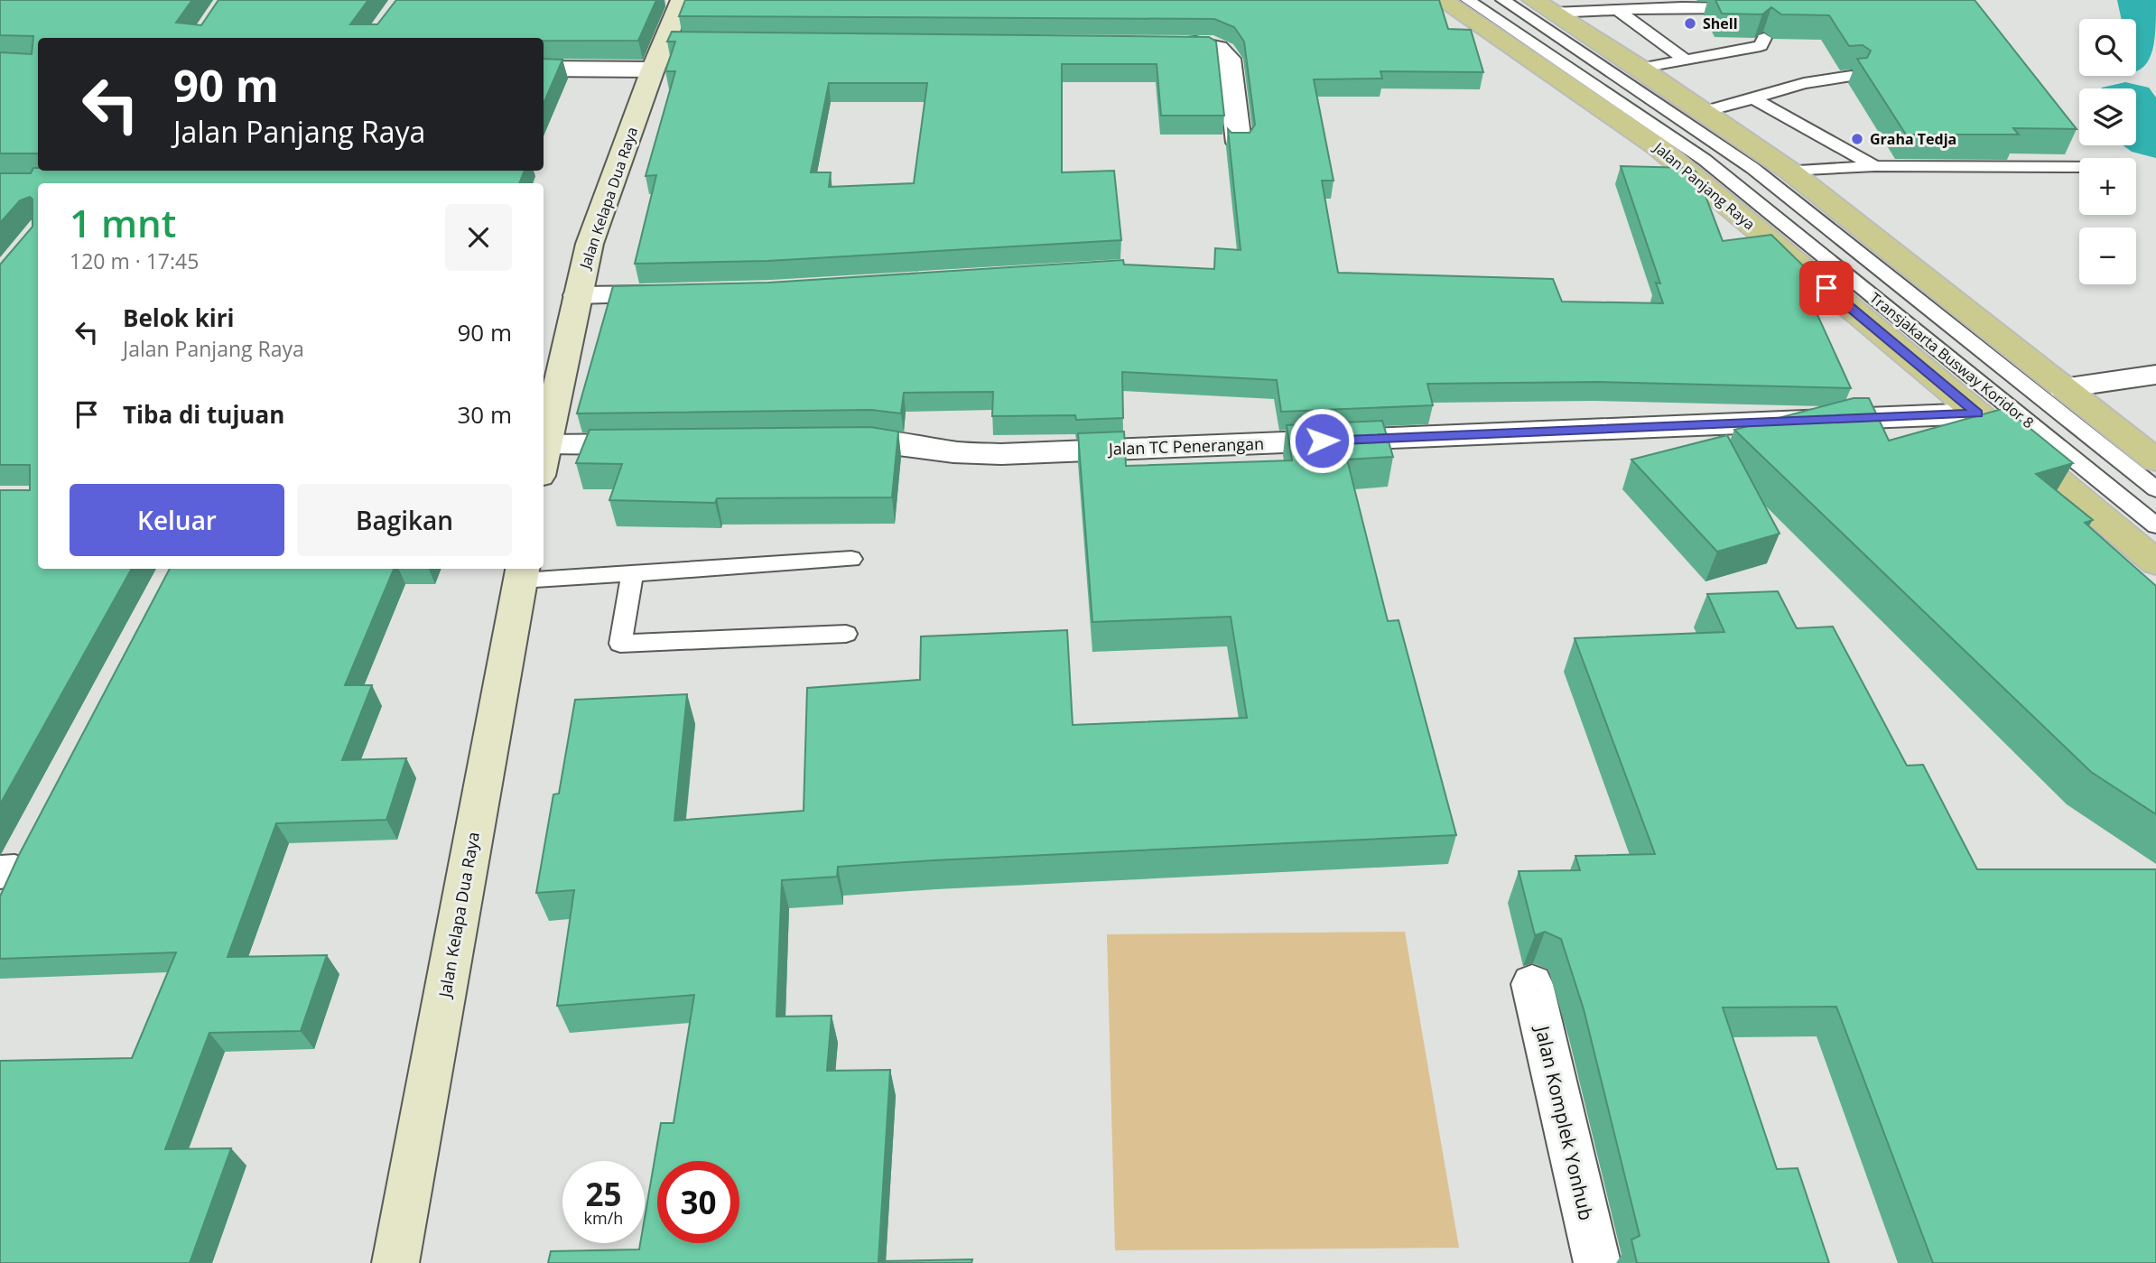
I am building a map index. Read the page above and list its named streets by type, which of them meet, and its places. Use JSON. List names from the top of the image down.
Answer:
{
  "streets": {
    "main road": ["Jalan Panjang Raya"],
    "street": ["Jalan Kelapa Dua Raya", "Jalan TC Penerangan", "Jalan Komplek Yonhub"],
    "lane": ["Transjakarta Busway Koridor 8"]
  },
  "crossings": [
    ["Jalan Panjang Raya", "Jalan TC Penerangan"]
  ],
  "places": ["Shell", "Graha Tedja"],
  "page": {
    "map_buttons": ["+", "−"],
    "turn": ["90 m", "Jalan Panjang Raya"],
    "heading": ["1 mnt", "120 m · 17:45"],
    "list": [
      {
        "name": "Belok kiri",
        "note": "Jalan Panjang Raya",
        "value": "90 m"
      },
      {
        "name": "Tiba di tujuan",
        "value": "30 m"
      }
    ],
    "buttons": ["Keluar", "Bagikan"],
    "speed": "25 km/h",
    "limit": "30"
  }
}
